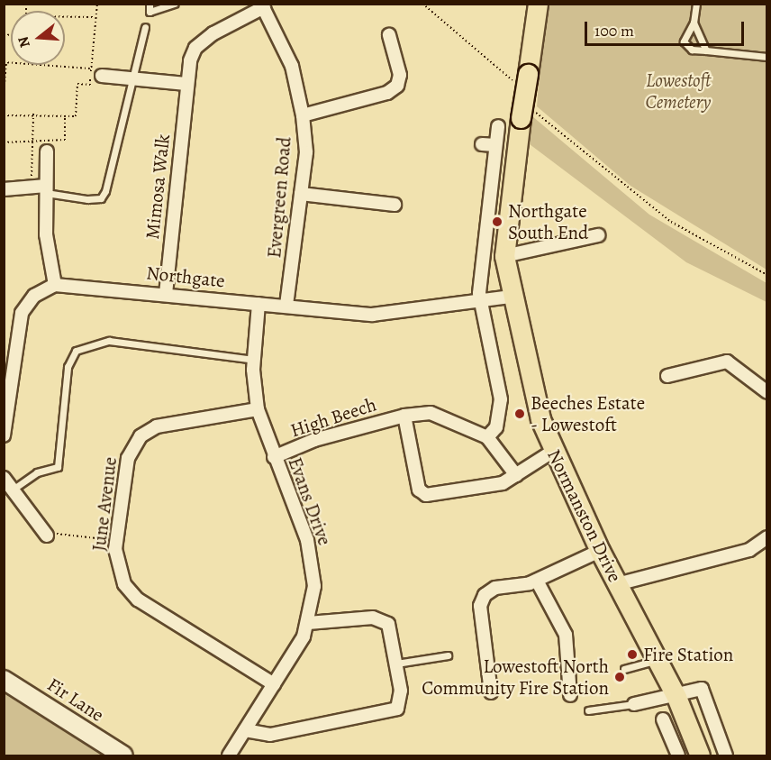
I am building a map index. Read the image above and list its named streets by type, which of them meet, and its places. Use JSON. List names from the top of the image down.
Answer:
{
  "streets": {
    "main road": ["Normanston Drive"],
    "street": [
      "Mimosa Walk",
      "Evergreen Road",
      "Northgate",
      "High Beech",
      "Evans Drive",
      "June Avenue",
      "Fir Lane"
    ]
  },
  "crossings": [
    ["Mimosa Walk", "Evergreen Road"],
    ["Mimosa Walk", "Northgate"],
    ["Evergreen Road", "Northgate"],
    ["Northgate", "Evans Drive"],
    ["Northgate", "Normanston Drive"],
    ["High Beech", "Evans Drive"],
    ["High Beech", "Normanston Drive"],
    ["Evans Drive", "June Avenue"]
  ],
  "parks": ["Lowestoft Cemetery"],
  "places": [
    "Northgate South End",
    "Beeches Estate - Lowestoft",
    "Fire Station",
    "Lowestoft North Community Fire Station"
  ],
  "scale_bar": "100 m",
  "north": "left"
}
